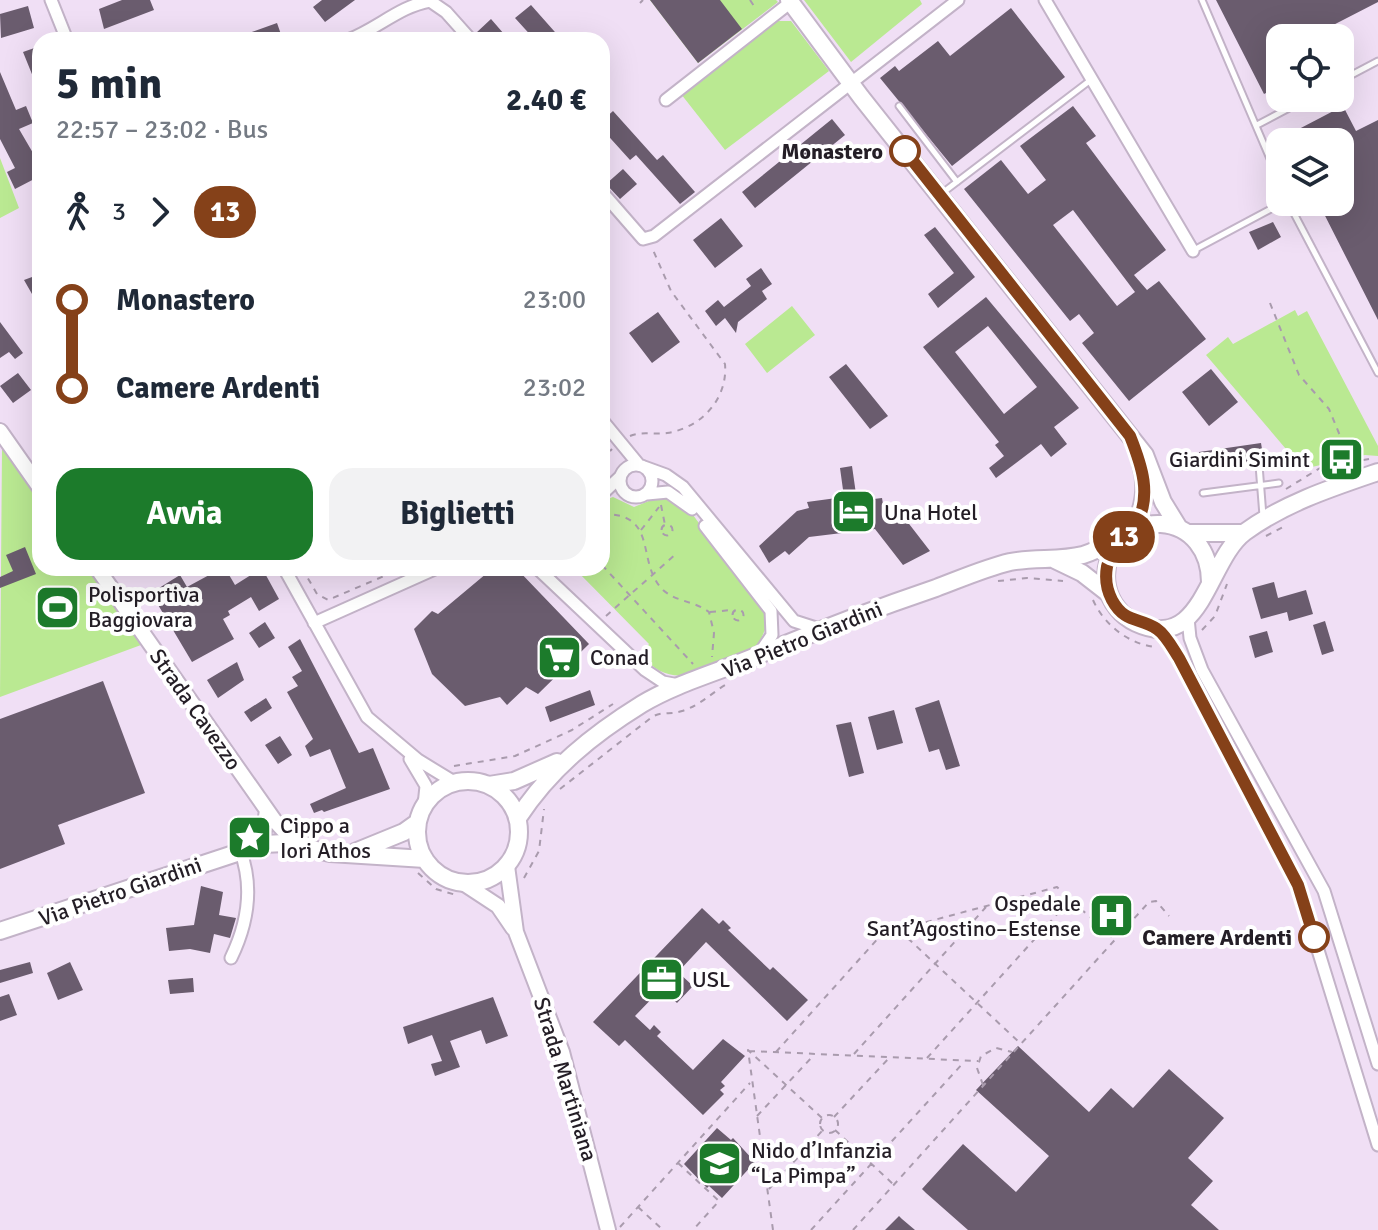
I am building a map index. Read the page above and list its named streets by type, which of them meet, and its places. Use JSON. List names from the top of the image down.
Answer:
{
  "streets": {
    "main road": ["Via Pietro Giardini"],
    "street": ["Strada Cavezzo", "Strada Martiniana"]
  },
  "crossings": [
    ["Via Pietro Giardini", "Strada Cavezzo"],
    ["Via Pietro Giardini", "Strada Martiniana"]
  ],
  "places": {
    "other": ["Monastero", "Camere Ardenti"],
    "bus stop": ["Giardini Simint"],
    "hotel": ["Una Hotel"],
    "sports": ["Polisportiva Baggiovara"],
    "supermarket": ["Conad"],
    "place": ["Cippo a Iori Athos"],
    "hospital": ["Ospedale Sant’Agostino–Estense"],
    "office": ["USL"],
    "school or university": ["Nido d’Infanzia “La Pimpa”"]
  },
  "lines": ["bus line 13"],
  "page": {
    "on_map": "13",
    "heading": ["5 min", "22:57 – 23:02 · Bus", "2.40 €"],
    "legs": ["3", "13"],
    "list": [
      {
        "name": "Monastero",
        "value": "23:00"
      },
      {
        "name": "Camere Ardenti",
        "value": "23:02"
      }
    ],
    "buttons": ["Avvia", "Biglietti"]
  }
}
